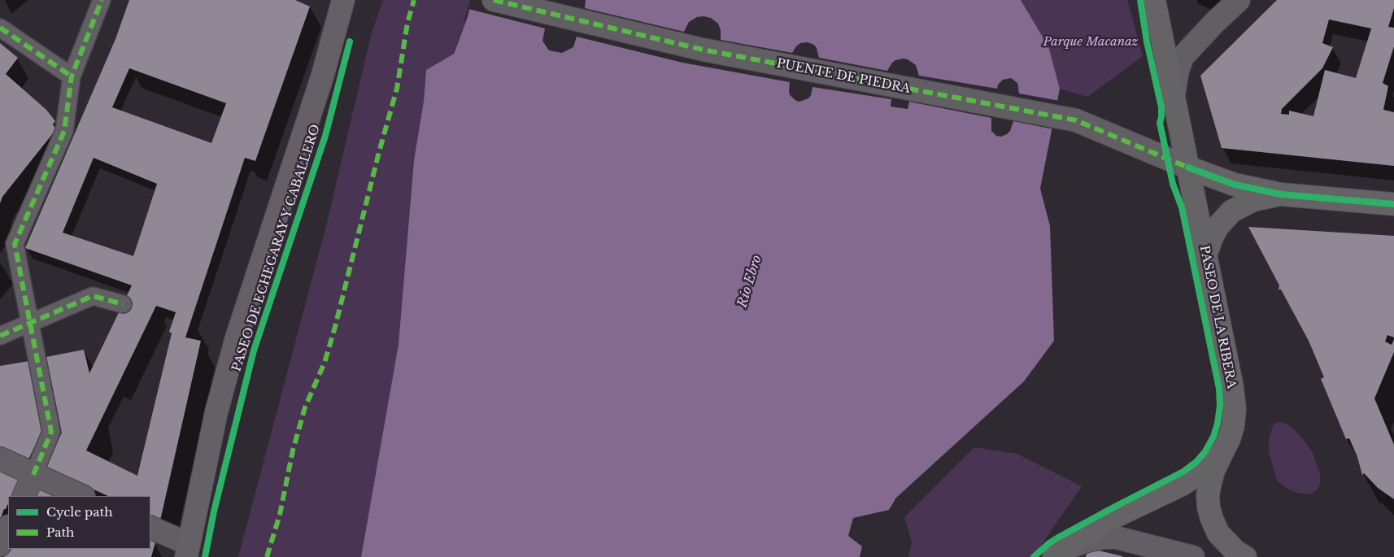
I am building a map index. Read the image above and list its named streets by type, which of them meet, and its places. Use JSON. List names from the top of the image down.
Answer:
{
  "streets": {
    "main road": ["PASEO DE ECHEGARAY Y CABALLERO", "PASEO DE LA RIBERA"],
    "street": ["PUENTE DE PIEDRA"]
  },
  "crossings": [
    ["PUENTE DE PIEDRA", "PASEO DE LA RIBERA"]
  ],
  "water": ["Río Ebro"],
  "parks": ["Parque Macanaz"],
  "legend": ["Cycle path", "Path"]
}
